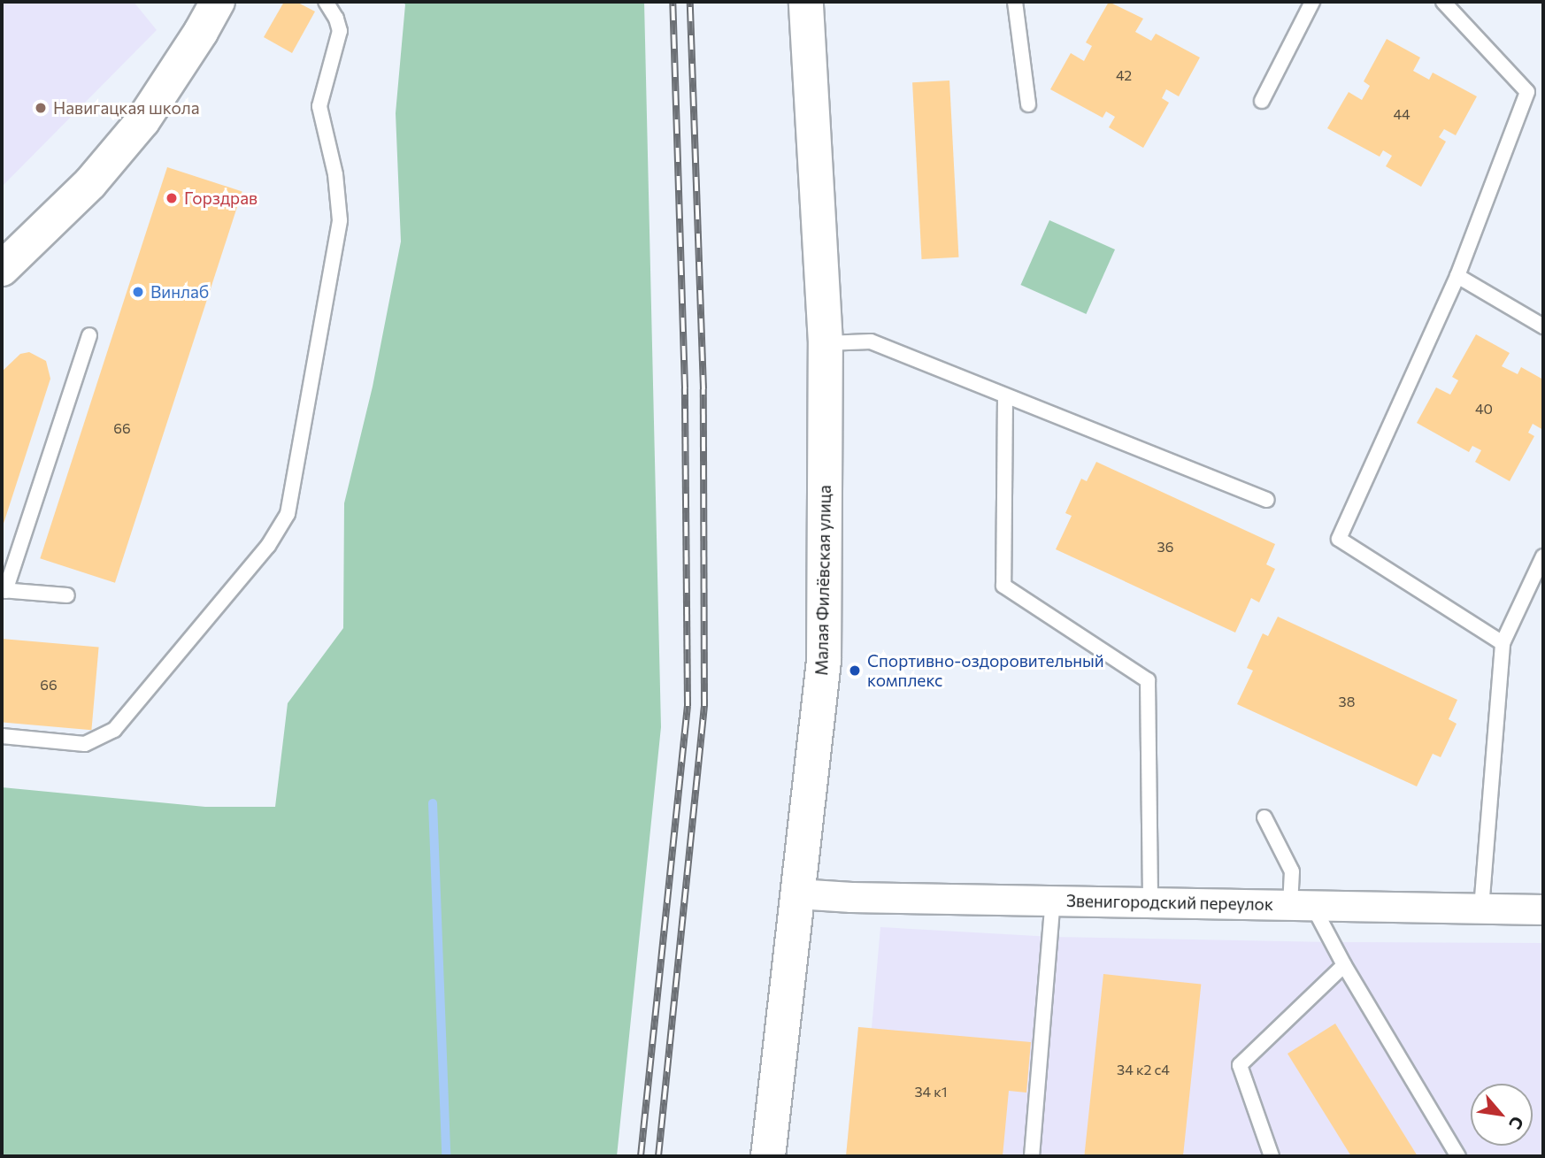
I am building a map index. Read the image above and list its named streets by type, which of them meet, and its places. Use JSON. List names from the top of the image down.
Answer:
{
  "streets": {
    "street": ["Малая Филёвская улица", "Звенигородский переулок"]
  },
  "crossings": [
    ["Малая Филёвская улица", "Звенигородский переулок"]
  ],
  "places": [
    "Навигацкая школа",
    "Горздрав",
    "Винлаб",
    "Спортивно-оздоровительный комплекс"
  ],
  "house_numbers": [
    "42",
    "44",
    "40",
    "66",
    "36",
    "66",
    "38",
    "34 к2 с4",
    "34 к1"
  ],
  "north": "bottom right"
}
